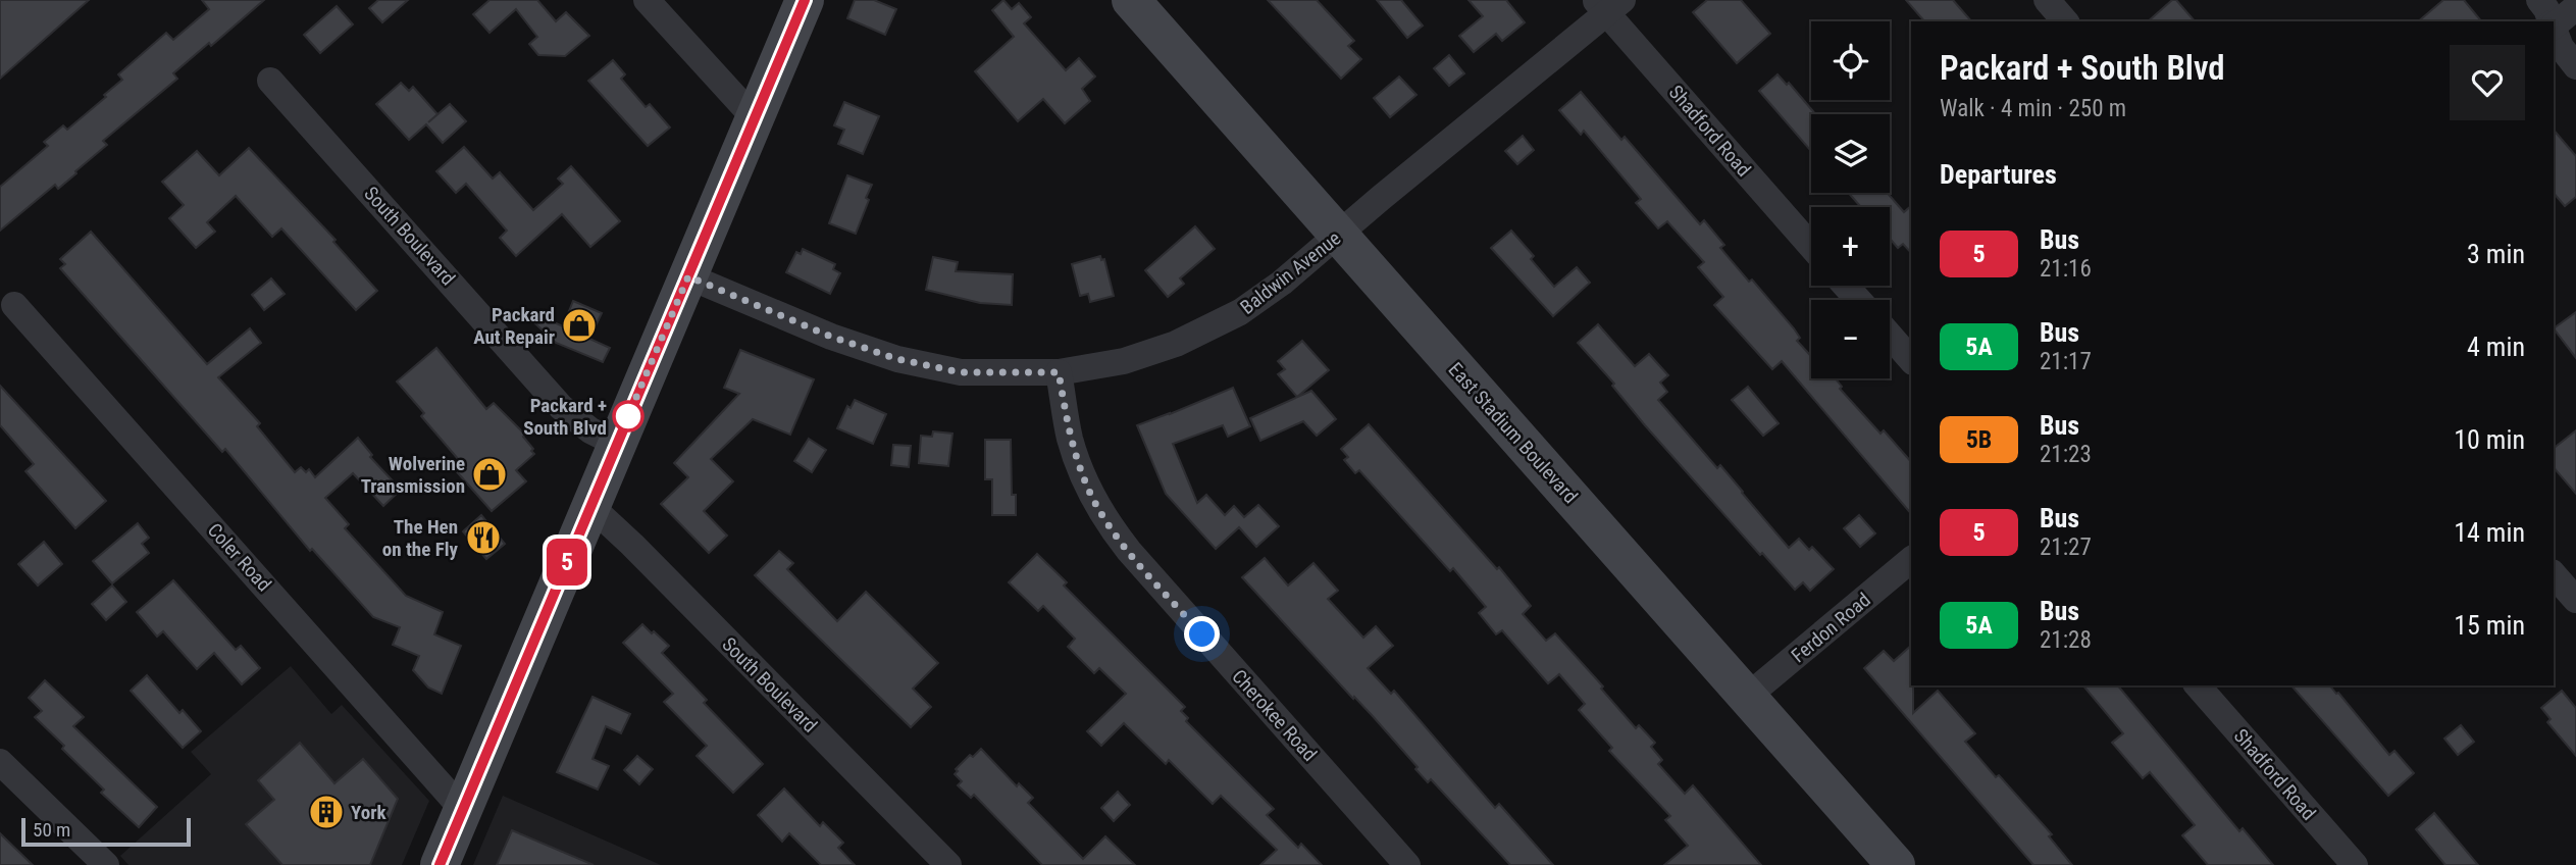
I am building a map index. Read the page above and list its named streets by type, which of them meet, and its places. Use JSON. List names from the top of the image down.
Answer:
{
  "streets": {
    "main road": ["East Stadium Boulevard"],
    "street": [
      "Shadford Road",
      "South Boulevard",
      "Baldwin Avenue",
      "Coler Road",
      "Ferdon Road",
      "Cherokee Road"
    ]
  },
  "crossings": [
    ["Shadford Road", "Baldwin Avenue"],
    ["Baldwin Avenue", "East Stadium Boulevard"],
    ["Baldwin Avenue", "Cherokee Road"],
    ["East Stadium Boulevard", "Ferdon Road"]
  ],
  "places": {
    "shop": ["Packard Aut Repair", "Wolverine Transmission"],
    "other": ["Packard + South Blvd"],
    "restaurant": ["The Hen on the Fly"],
    "building": ["York"]
  },
  "lines": ["bus line 5"],
  "scale_bar": "50 m",
  "page": {
    "on_map": "5",
    "map_buttons": ["+", "−"],
    "heading": [
      ["Packard + South Blvd", "Walk · 4 min · 250 m"],
      "Departures"
    ],
    "list": [
      {
        "mark": "5",
        "name": "Bus",
        "note": "21:16",
        "value": "3 min"
      },
      {
        "mark": "5A",
        "name": "Bus",
        "note": "21:17",
        "value": "4 min"
      },
      {
        "mark": "5B",
        "name": "Bus",
        "note": "21:23",
        "value": "10 min"
      },
      {
        "mark": "5",
        "name": "Bus",
        "note": "21:27",
        "value": "14 min"
      },
      {
        "mark": "5A",
        "name": "Bus",
        "note": "21:28",
        "value": "15 min"
      }
    ],
    "scale": "50 m"
  }
}
